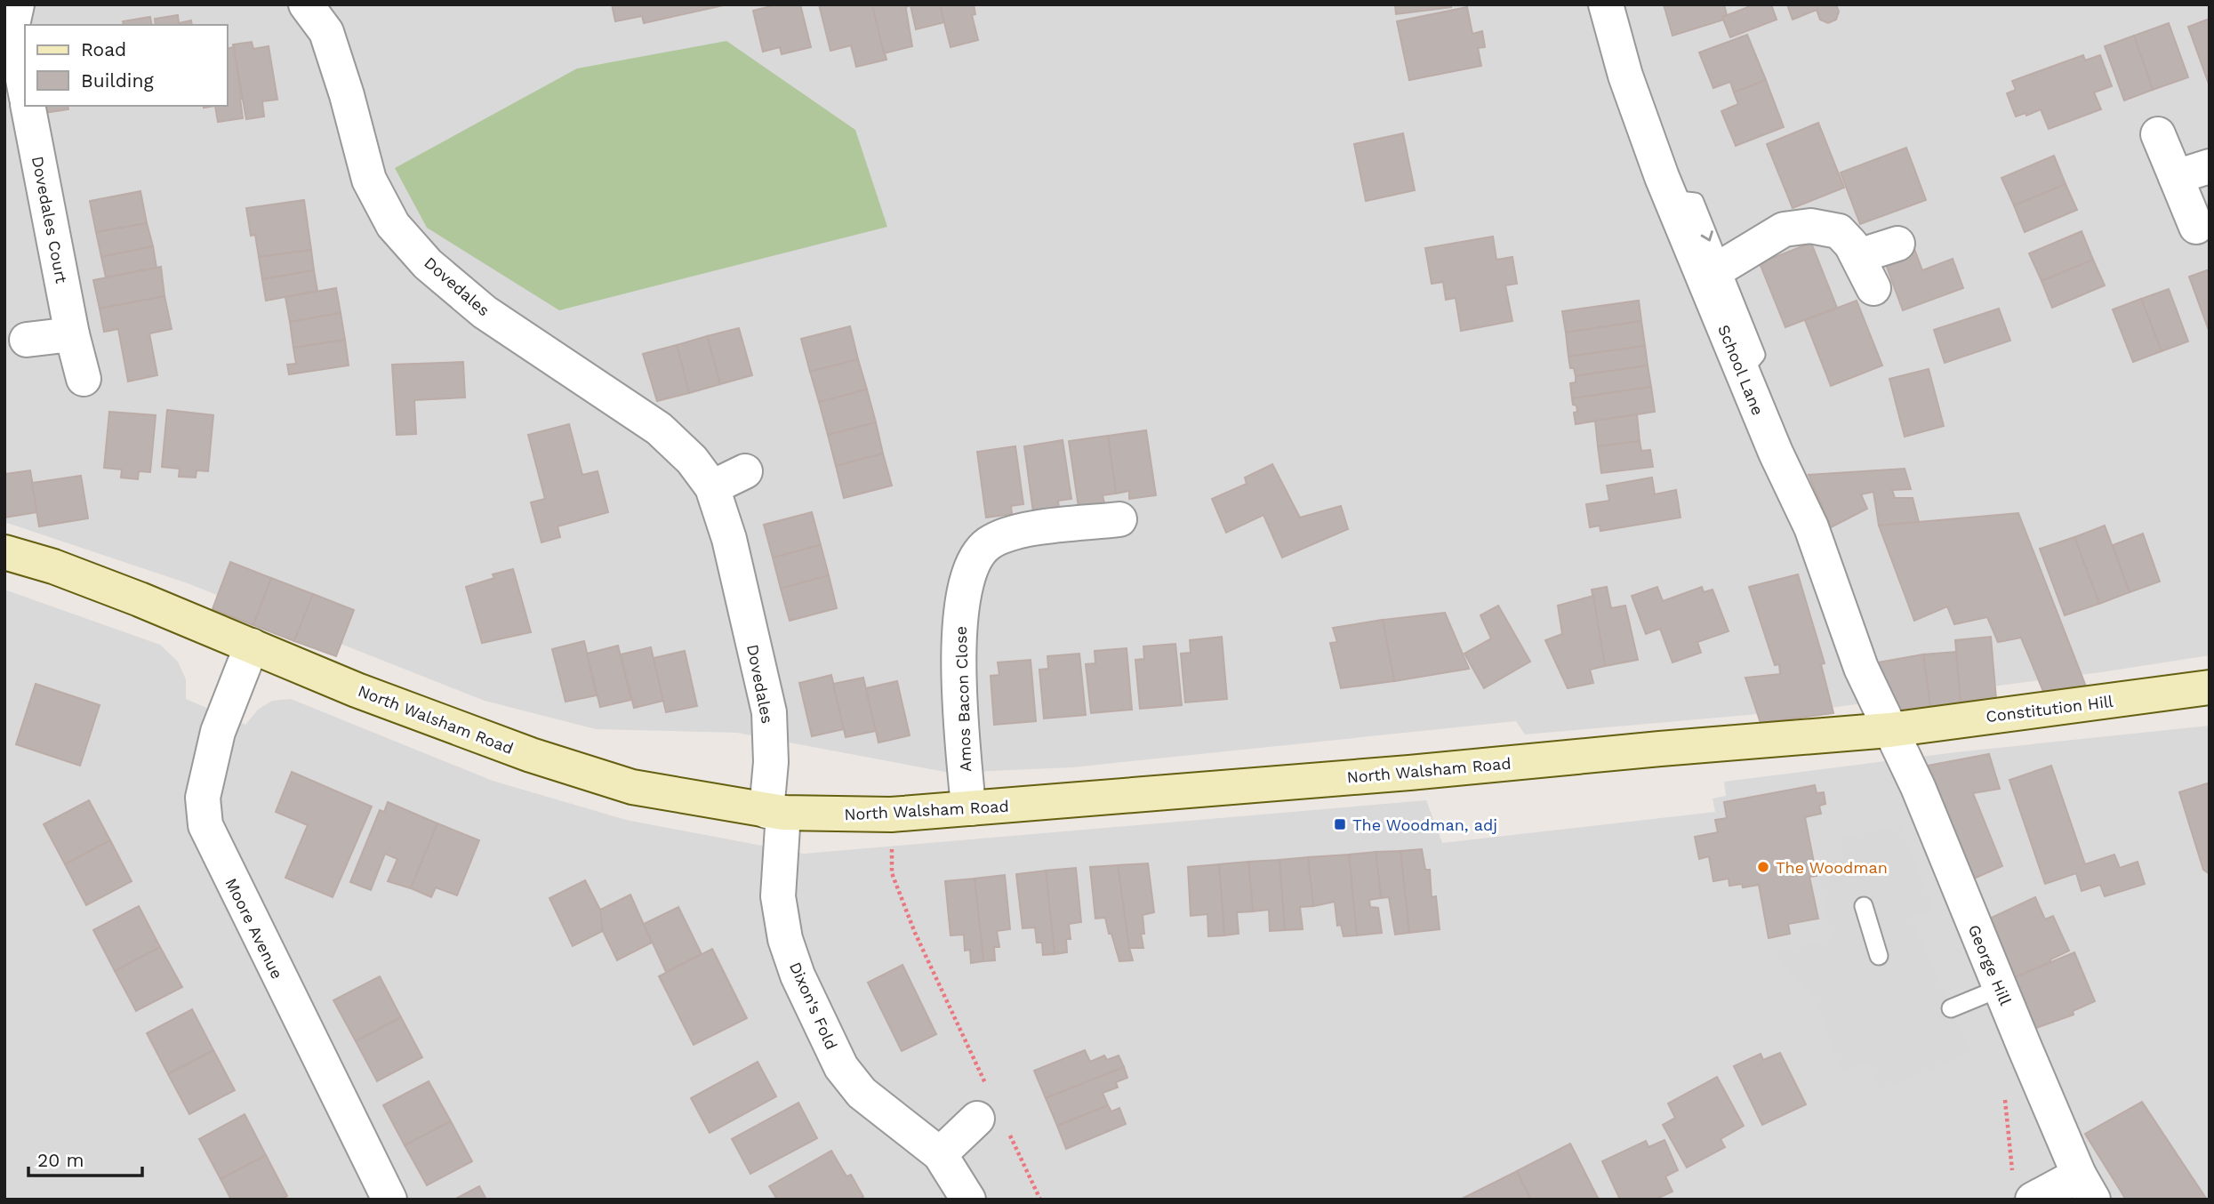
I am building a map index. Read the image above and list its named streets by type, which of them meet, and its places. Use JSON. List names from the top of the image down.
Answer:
{
  "streets": {
    "main road": ["Constitution Hill", "North Walsham Road"],
    "street": [
      "Dovedales Court",
      "Dovedales",
      "School Lane",
      "Amos Bacon Close",
      "Moore Avenue",
      "George Hill",
      "Dixon's Fold"
    ]
  },
  "crossings": [
    ["Dovedales", "North Walsham Road"],
    ["Dovedales", "Dixon's Fold"],
    ["School Lane", "Constitution Hill"],
    ["School Lane", "North Walsham Road"],
    ["School Lane", "George Hill"],
    ["Amos Bacon Close", "North Walsham Road"],
    ["Constitution Hill", "North Walsham Road"],
    ["Constitution Hill", "George Hill"],
    ["North Walsham Road", "Moore Avenue"],
    ["North Walsham Road", "George Hill"],
    ["North Walsham Road", "Dixon's Fold"]
  ],
  "places": {
    "transit": ["The Woodman, adj"],
    "other": ["The Woodman"]
  },
  "legend": ["Road", "Building"],
  "scale_bar": "20 m"
}
